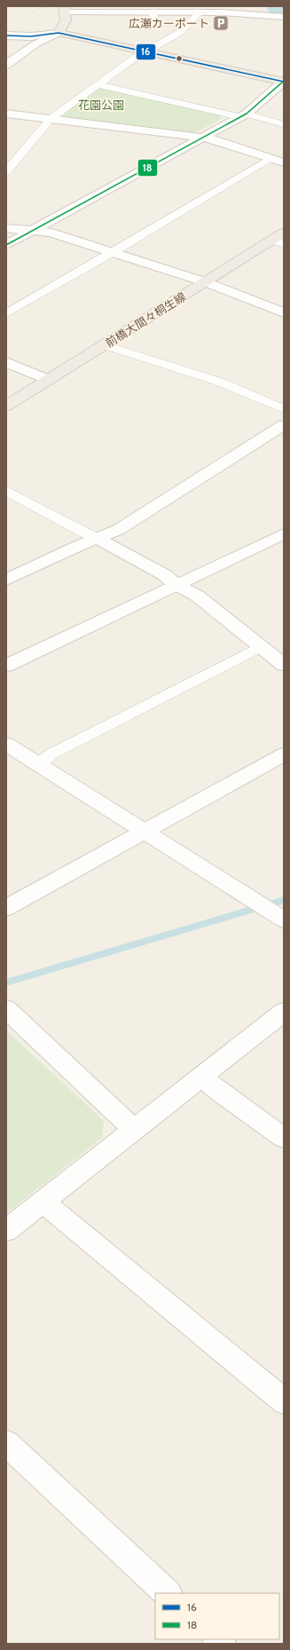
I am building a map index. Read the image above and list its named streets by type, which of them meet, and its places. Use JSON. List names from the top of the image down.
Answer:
{
  "streets": {
    "main road": ["前橋大間々桐生線"]
  },
  "parks": ["花園公園"],
  "places": {
    "parking": ["広瀬カーポート"]
  },
  "lines": ["transit line 16", "transit line 18"],
  "legend": ["16", "18"]
}
